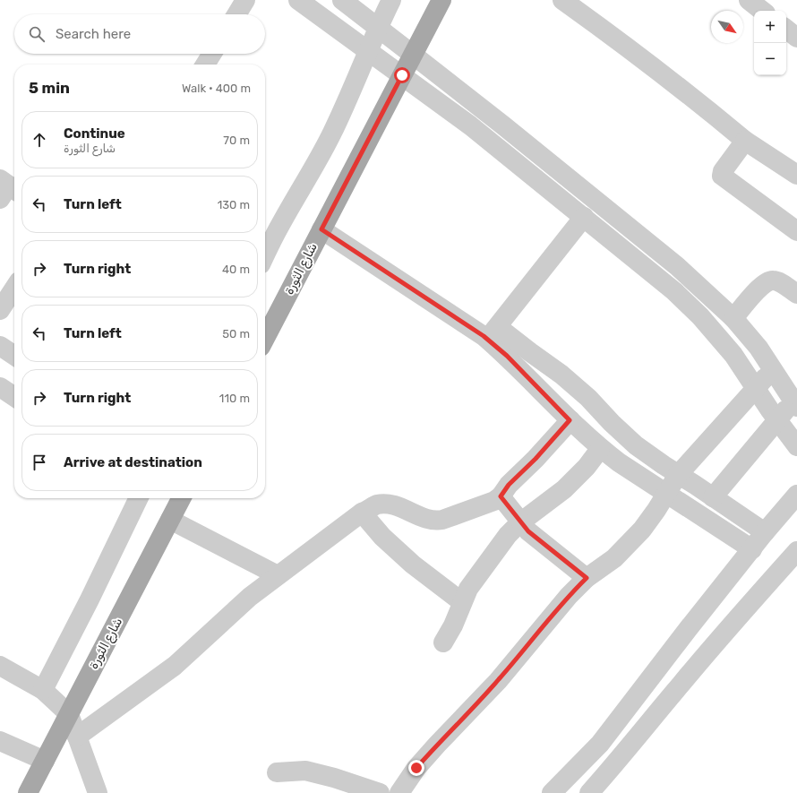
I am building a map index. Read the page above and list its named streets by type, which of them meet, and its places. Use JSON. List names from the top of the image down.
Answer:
{
  "streets": {
    "main road": ["شارع الثورة"]
  },
  "north": "bottom right",
  "page": {
    "map_buttons": ["+", "−"],
    "search": "Search here",
    "heading": ["5 min", "Walk · 400 m"],
    "list": [
      ["Continue", "شارع الثورة", "70 m"],
      ["Turn left", "130 m"],
      ["Turn right", "40 m"],
      ["Turn left", "50 m"],
      ["Turn right", "110 m"],
      "Arrive at destination"
    ]
  }
}
